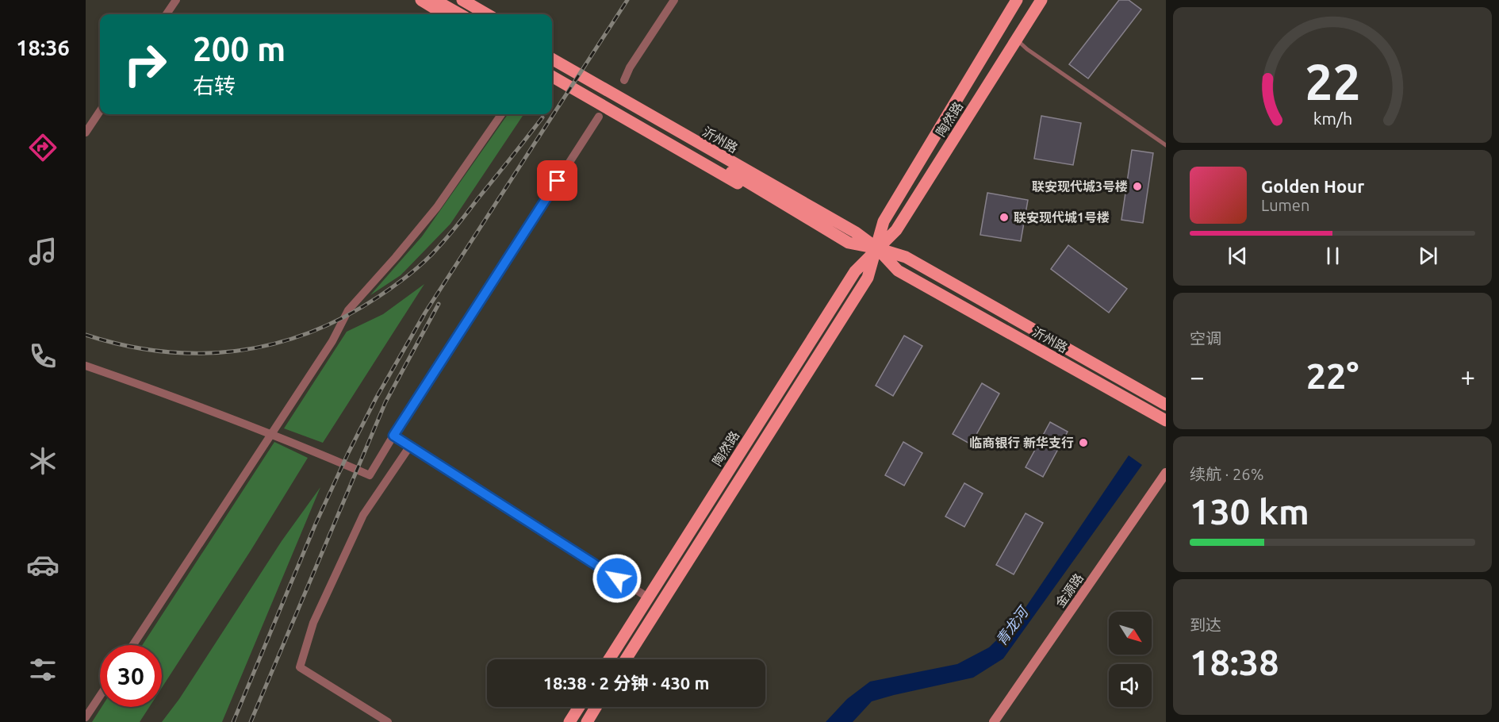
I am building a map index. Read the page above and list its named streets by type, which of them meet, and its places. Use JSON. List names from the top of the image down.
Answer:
{
  "streets": {
    "main road": ["陶然路", "沂州路"],
    "street": ["金源路"]
  },
  "crossings": [
    ["陶然路", "沂州路"]
  ],
  "water": ["青龙河"],
  "places": ["联安现代城3号楼", "联安现代城1号楼", "临商银行 新华支行"],
  "north": "bottom right",
  "page": {
    "tabs": "18:36",
    "turn": ["200 m", "右转"],
    "song": ["Golden Hour", "Lumen"],
    "tile": [
      "空调",
      ["续航 · 26%", "130 km"],
      ["到达", "18:38"]
    ],
    "heat": ["−", "22°", "+"],
    "limit": "30",
    "trip": "18:38 · 2 分钟 · 430 m",
    "gauge": ["22", "km/h"]
  }
}
